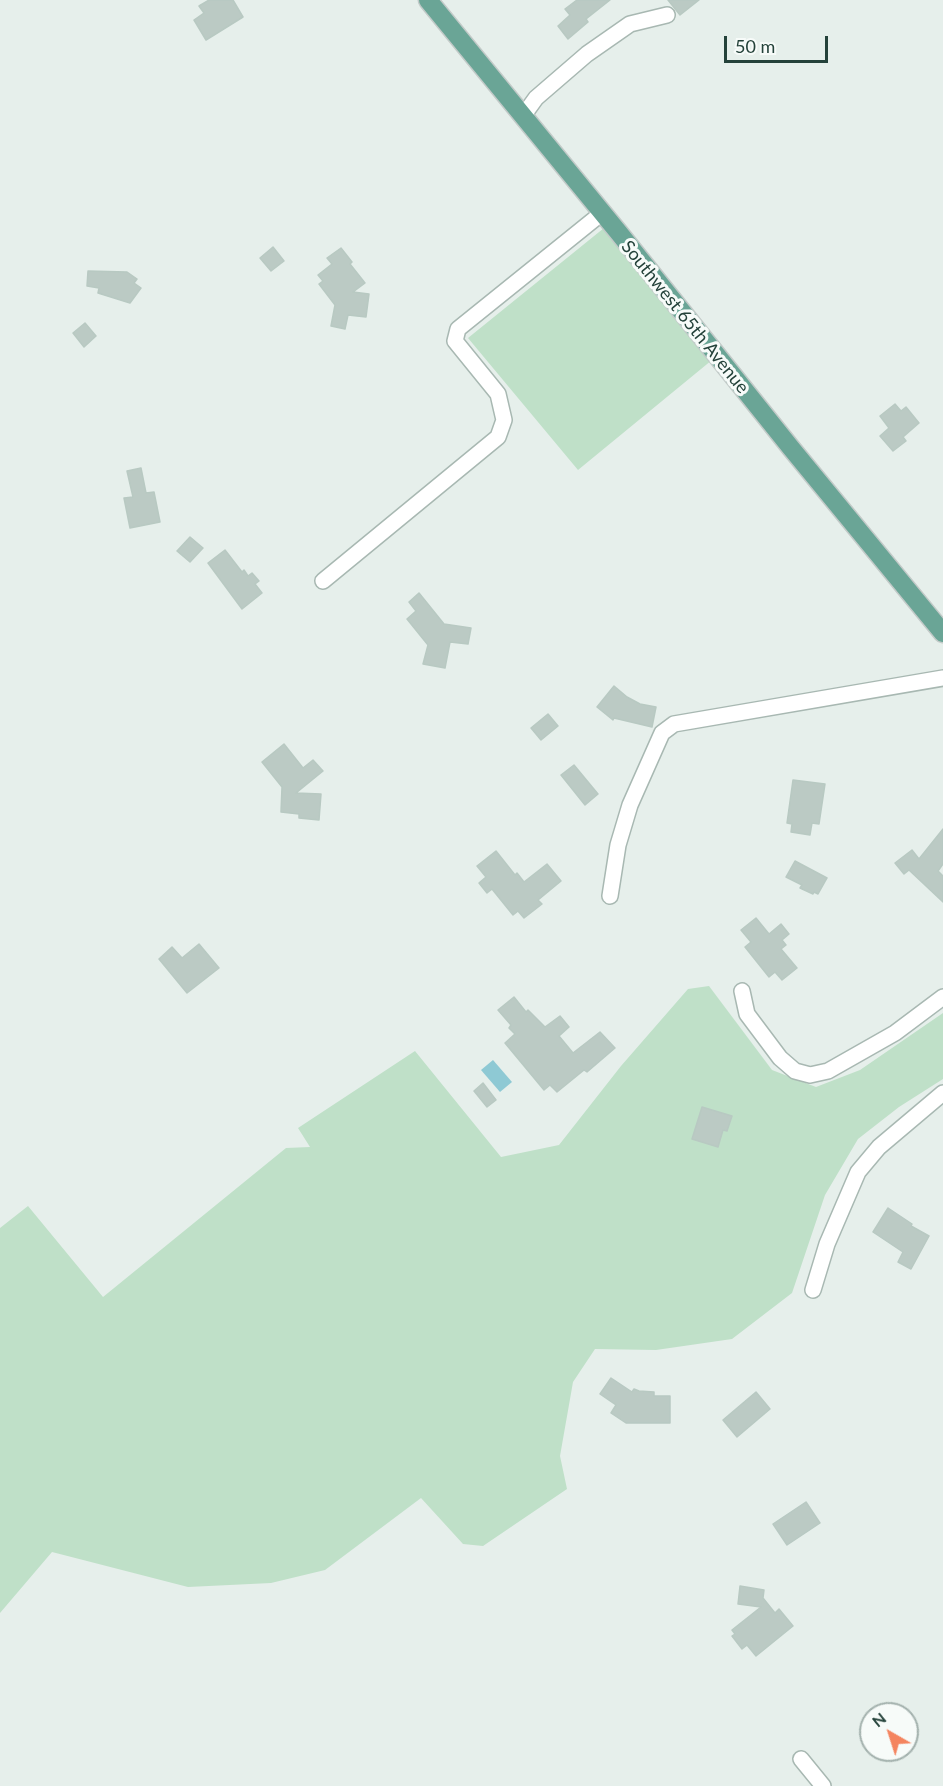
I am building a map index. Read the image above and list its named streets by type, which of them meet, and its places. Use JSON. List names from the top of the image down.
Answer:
{
  "streets": {
    "main road": ["Southwest 65th Avenue"]
  },
  "scale_bar": "50 m",
  "north": "top left"
}
